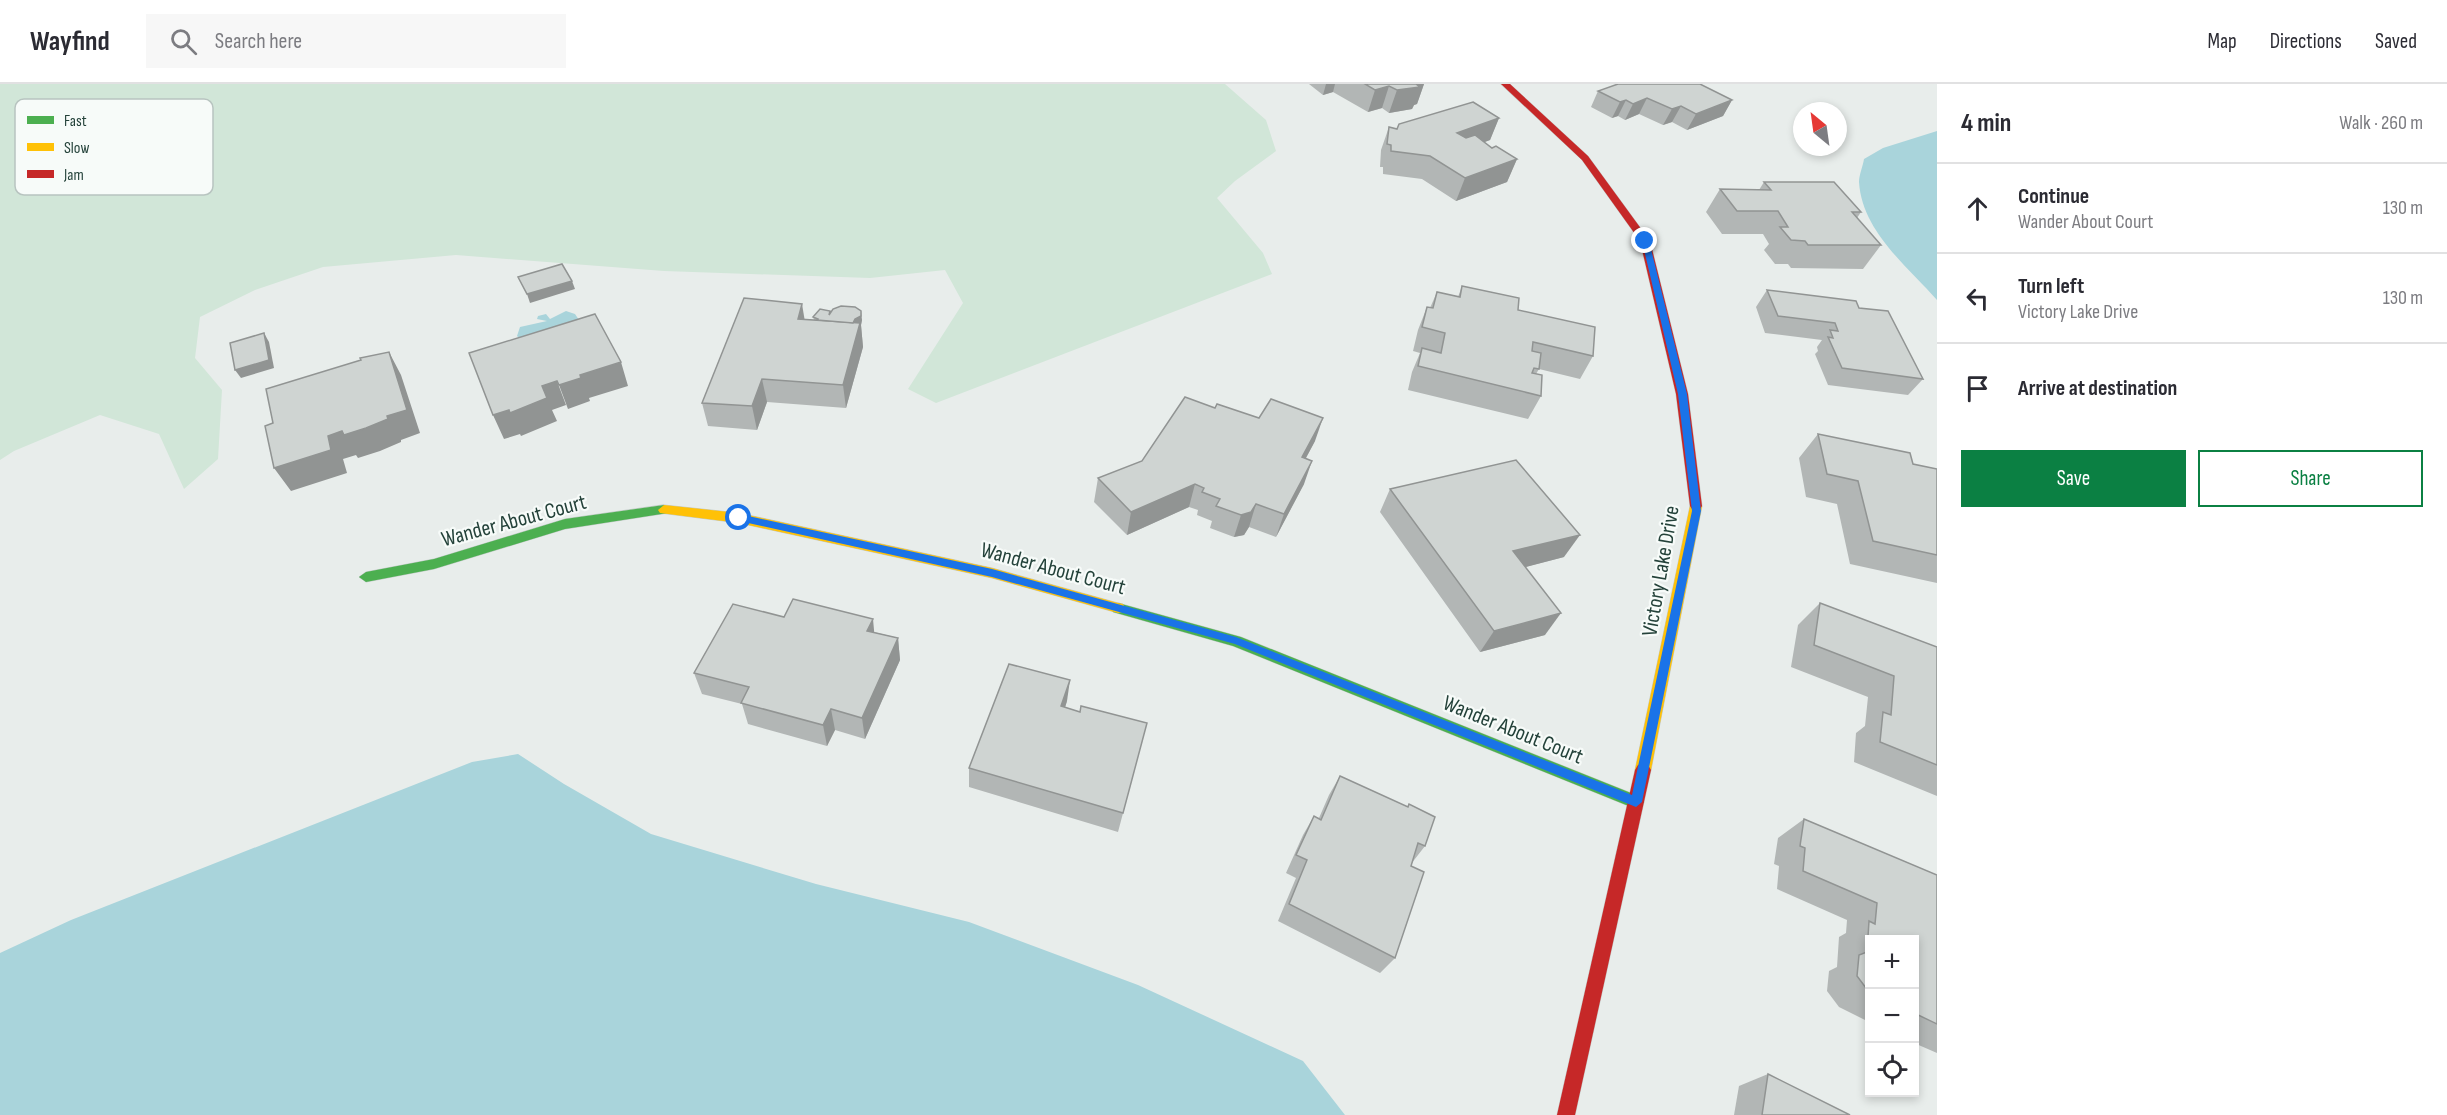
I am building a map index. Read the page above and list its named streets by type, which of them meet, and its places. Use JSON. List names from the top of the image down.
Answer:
{
  "streets": {
    "street": ["Wander About Court", "Victory Lake Drive"]
  },
  "crossings": [
    ["Wander About Court", "Victory Lake Drive"]
  ],
  "legend": ["Fast", "Slow", "Jam"],
  "north": "top left",
  "page": {
    "header": "Wayfind",
    "search": "Search here",
    "nav": ["Map", "Directions", "Saved"],
    "heading": ["4 min", "Walk · 260 m"],
    "list": [
      ["Continue", "Wander About Court", "130 m"],
      ["Turn left", "Victory Lake Drive", "130 m"],
      "Arrive at destination"
    ],
    "buttons": ["Save", "Share"],
    "map_buttons": ["+", "−"]
  }
}
